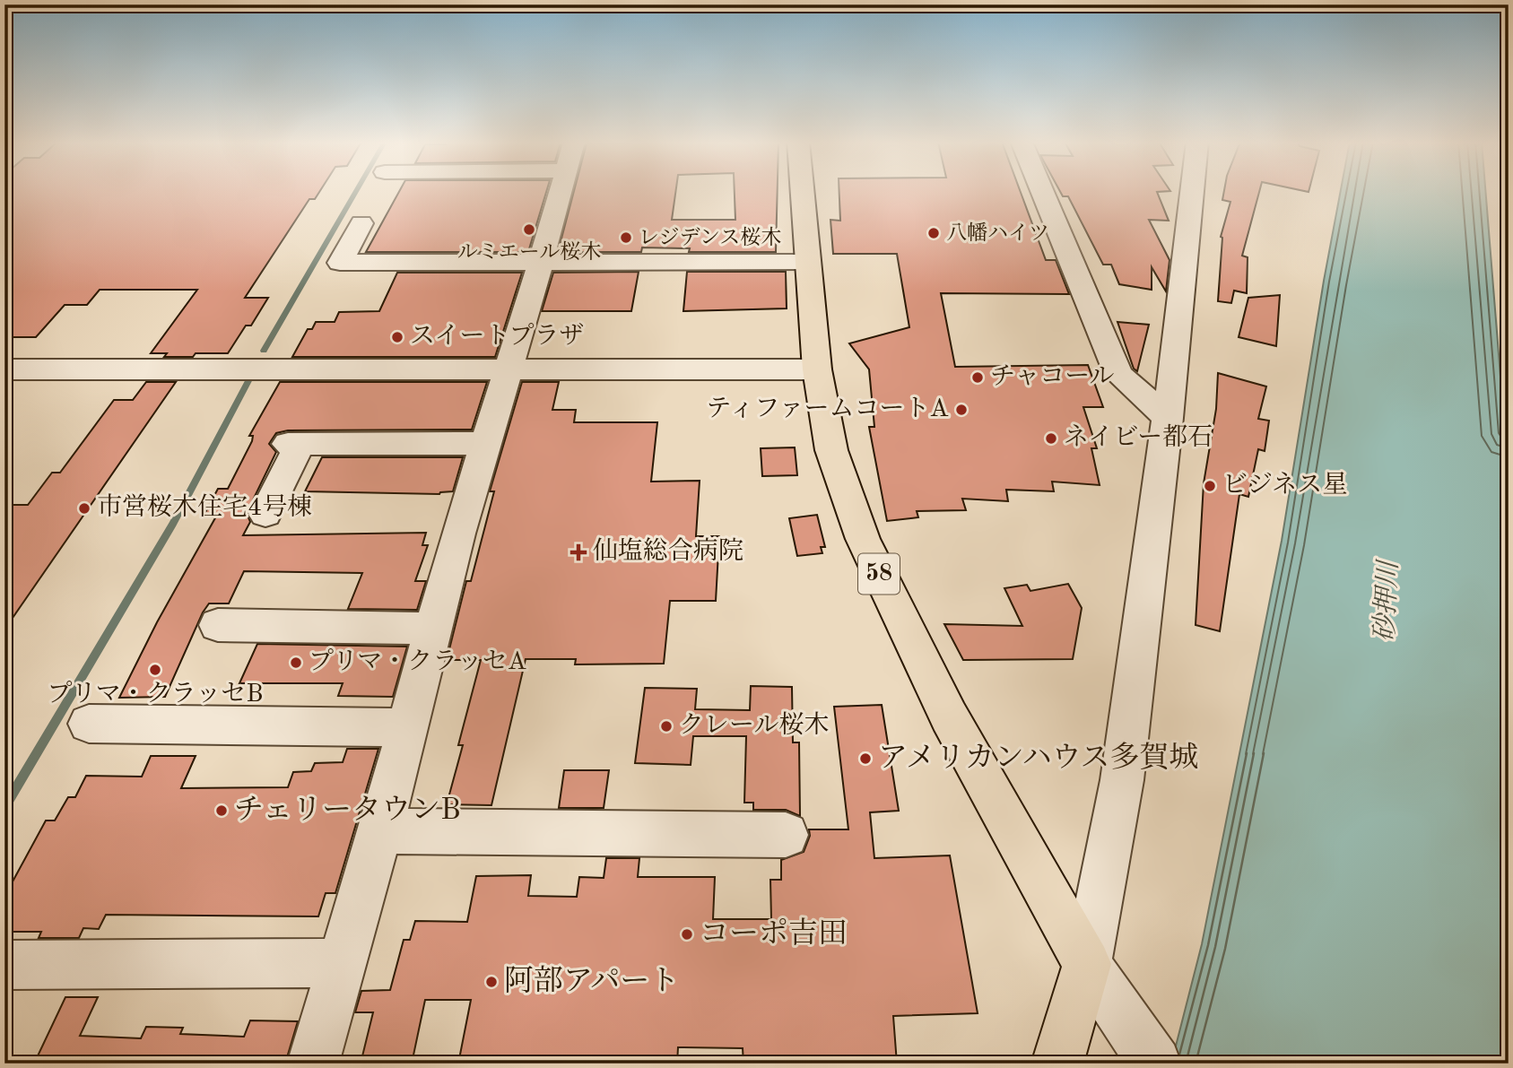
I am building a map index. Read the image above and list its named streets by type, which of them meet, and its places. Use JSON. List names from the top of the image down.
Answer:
{
  "streets": {
    "main road": ["58"]
  },
  "water": ["砂押川"],
  "places": {
    "other": [
      "ルミエール桜木",
      "八幡ハイツ",
      "レジデンス桜木",
      "スイートプラザ",
      "チャコール",
      "ティファームコートA",
      "ネイビー都石",
      "ビジネス星",
      "市営桜木住宅4号棟",
      "プリマ・クラッセA",
      "プリマ・クラッセB",
      "クレール桜木",
      "アメリカンハウス多賀城",
      "チェリータウンB",
      "コーポ吉田",
      "阿部アパート"
    ],
    "health": ["仙塩総合病院"]
  }
}
